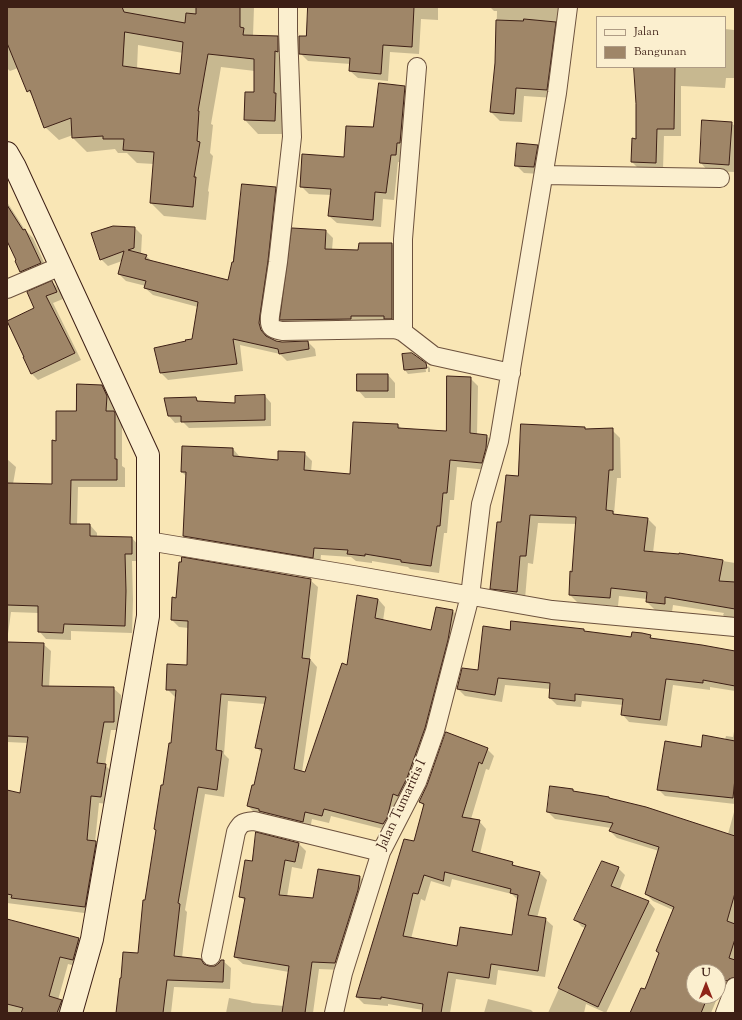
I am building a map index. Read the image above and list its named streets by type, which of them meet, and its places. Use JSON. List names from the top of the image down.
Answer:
{
  "streets": {
    "street": ["Jalan Tumaritis I"]
  },
  "legend": ["Jalan", "Bangunan"],
  "north": "top"
}
